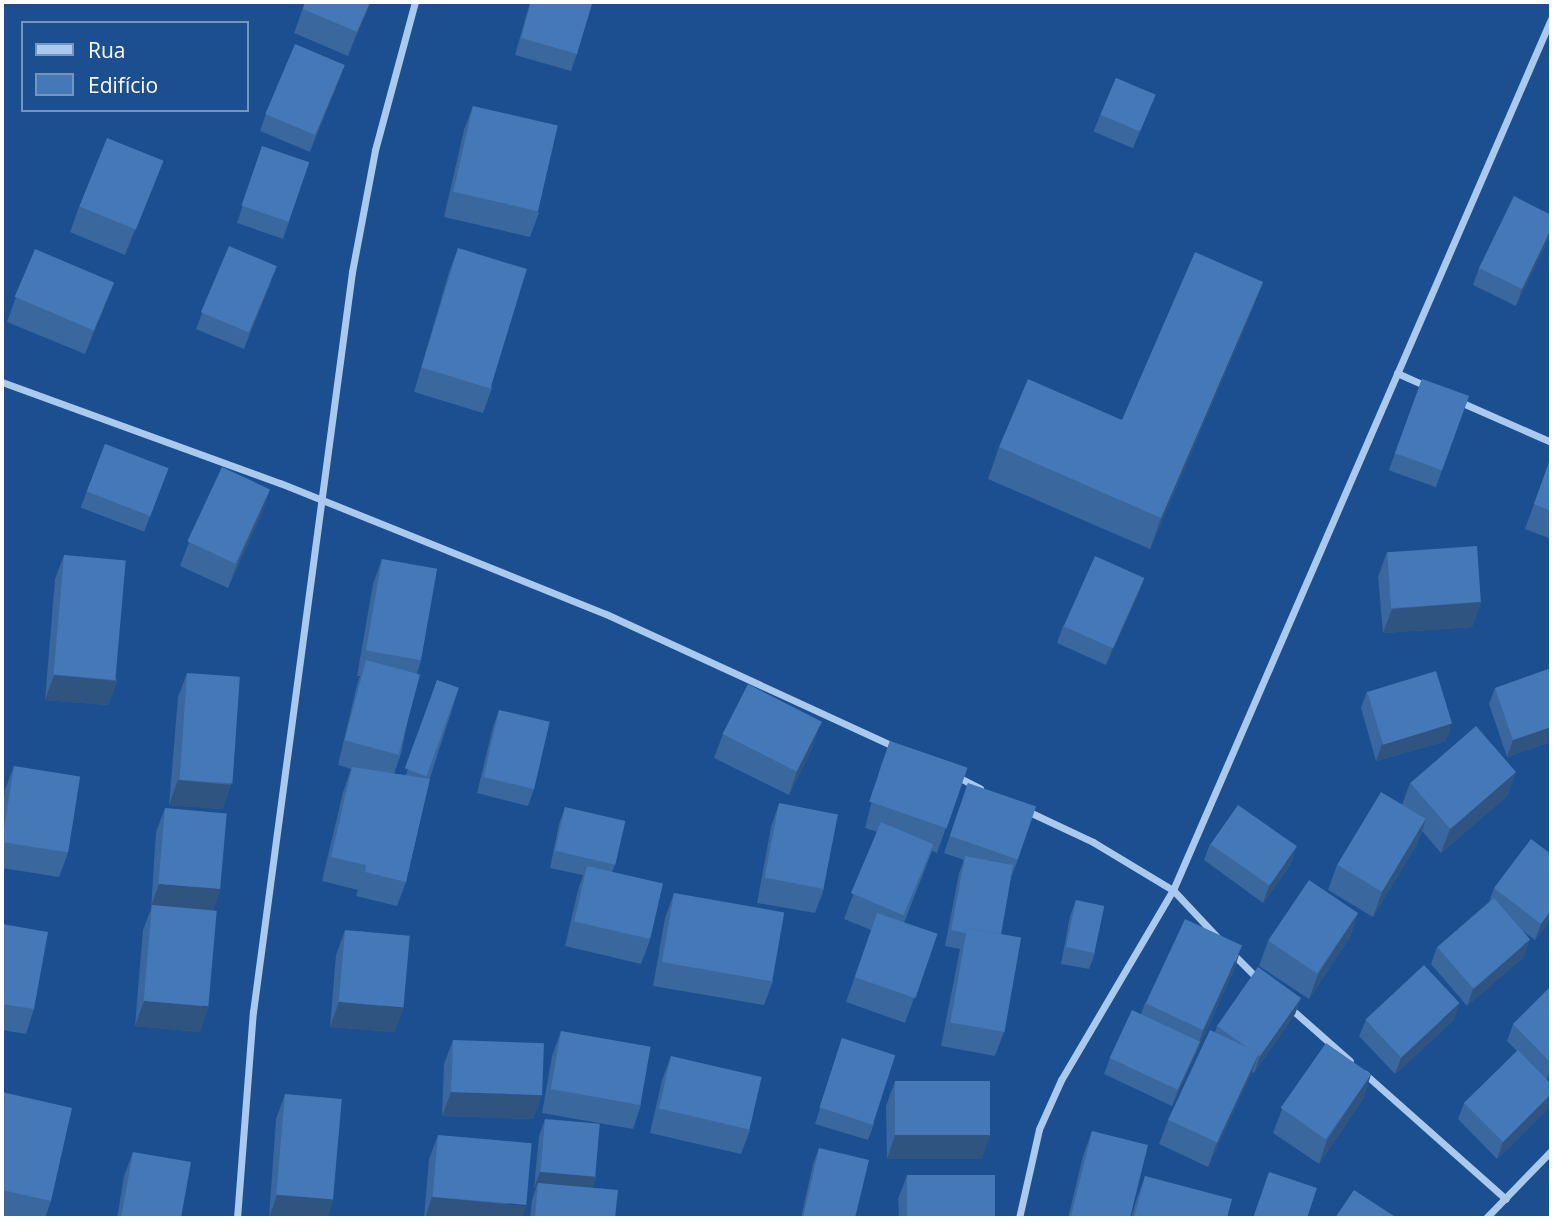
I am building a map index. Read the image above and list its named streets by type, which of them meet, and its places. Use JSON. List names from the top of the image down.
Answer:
{
  "legend": ["Rua", "Edifício"]
}
